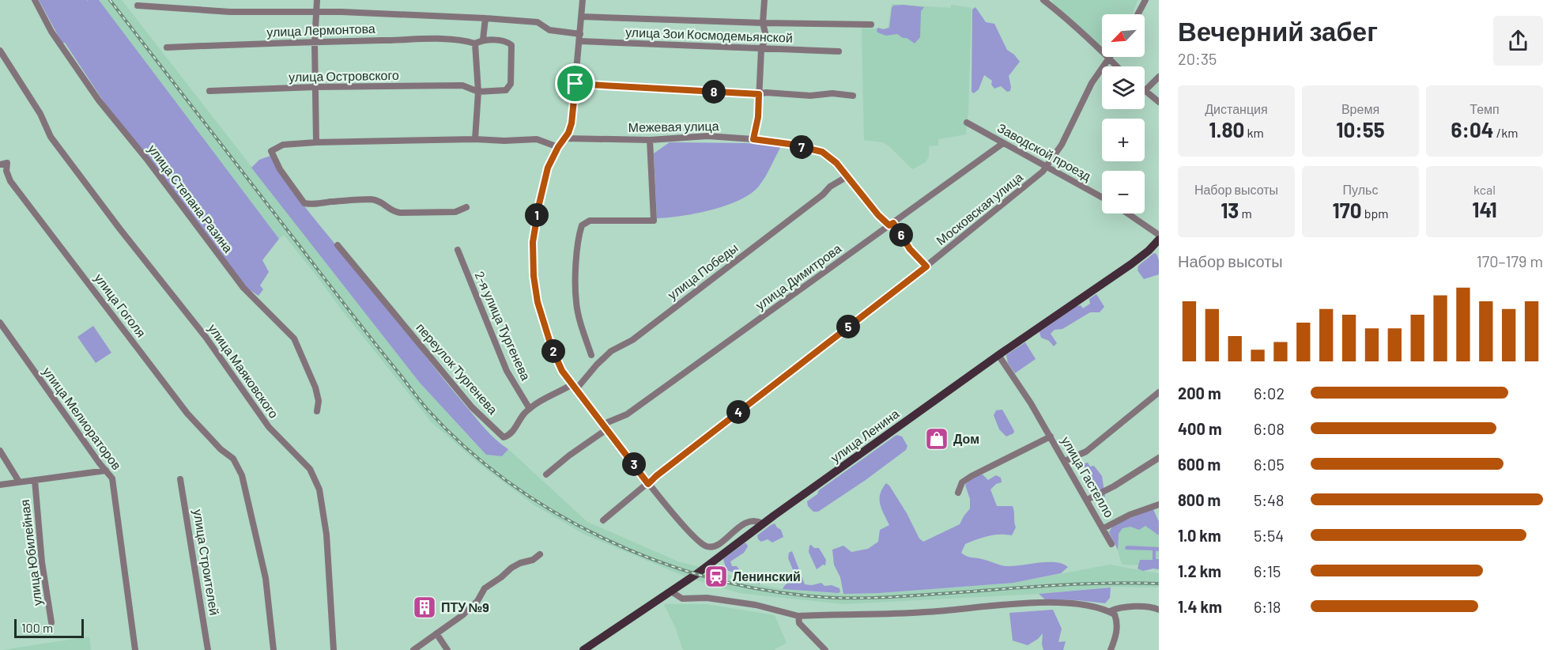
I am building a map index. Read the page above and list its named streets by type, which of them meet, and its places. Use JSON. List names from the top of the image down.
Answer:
{
  "streets": {
    "main road": ["улица Ленина"],
    "street": [
      "улица Лермонтова",
      "улица Зои Космодемьянской",
      "улица Островского",
      "Межевая улица",
      "Заводской проезд",
      "улица Степана Разина",
      "Московская улица",
      "улица Победы",
      "улица Димитрова",
      "улица Гоголя",
      "2-я улица Тургенева",
      "переулок Тургенева",
      "улица Маяковского",
      "улица Мелиораторов",
      "улица Гастелло",
      "улица Юбилейная",
      "улица Строителей"
    ]
  },
  "crossings": [
    ["Межевая улица", "Московская улица"],
    ["Межевая улица", "улица Победы"],
    ["Межевая улица", "улица Димитрова"],
    ["Заводской проезд", "Московская улица"],
    ["Заводской проезд", "улица Димитрова"],
    ["улица Победы", "переулок Тургенева"],
    ["2-я улица Тургенева", "переулок Тургенева"],
    ["улица Ленина", "улица Гастелло"]
  ],
  "places": {
    "shop": ["Дом"],
    "station": ["Ленинский"],
    "building": ["ПТУ №9"]
  },
  "scale_bar": "100 m",
  "north": "bottom left",
  "page": {
    "heading": ["Вечерний забег", "20:35"],
    "map_buttons": ["+", "−"],
    "pins": [
      "8",
      "7",
      "1",
      "6",
      "5",
      "2",
      "4",
      "3"
    ],
    "stats": [
      ["Дистанция", "1.80 km"],
      ["Время", "10:55"],
      ["Темп", "6:04 /km"],
      ["Набор высоты", "13 m"],
      ["Пульс", "170 bpm"],
      ["kcal", "141"]
    ],
    "chart": ["Набор высоты", "170–179 m"],
    "list": [
      {
        "name": "200 m",
        "note": "6:02"
      },
      {
        "name": "400 m",
        "note": "6:08"
      },
      {
        "name": "600 m",
        "note": "6:05"
      },
      {
        "name": "800 m",
        "note": "5:48"
      },
      {
        "name": "1.0 km",
        "note": "5:54"
      },
      {
        "name": "1.2 km",
        "note": "6:15"
      },
      {
        "name": "1.4 km",
        "note": "6:18"
      }
    ],
    "scale": "100 m"
  }
}
